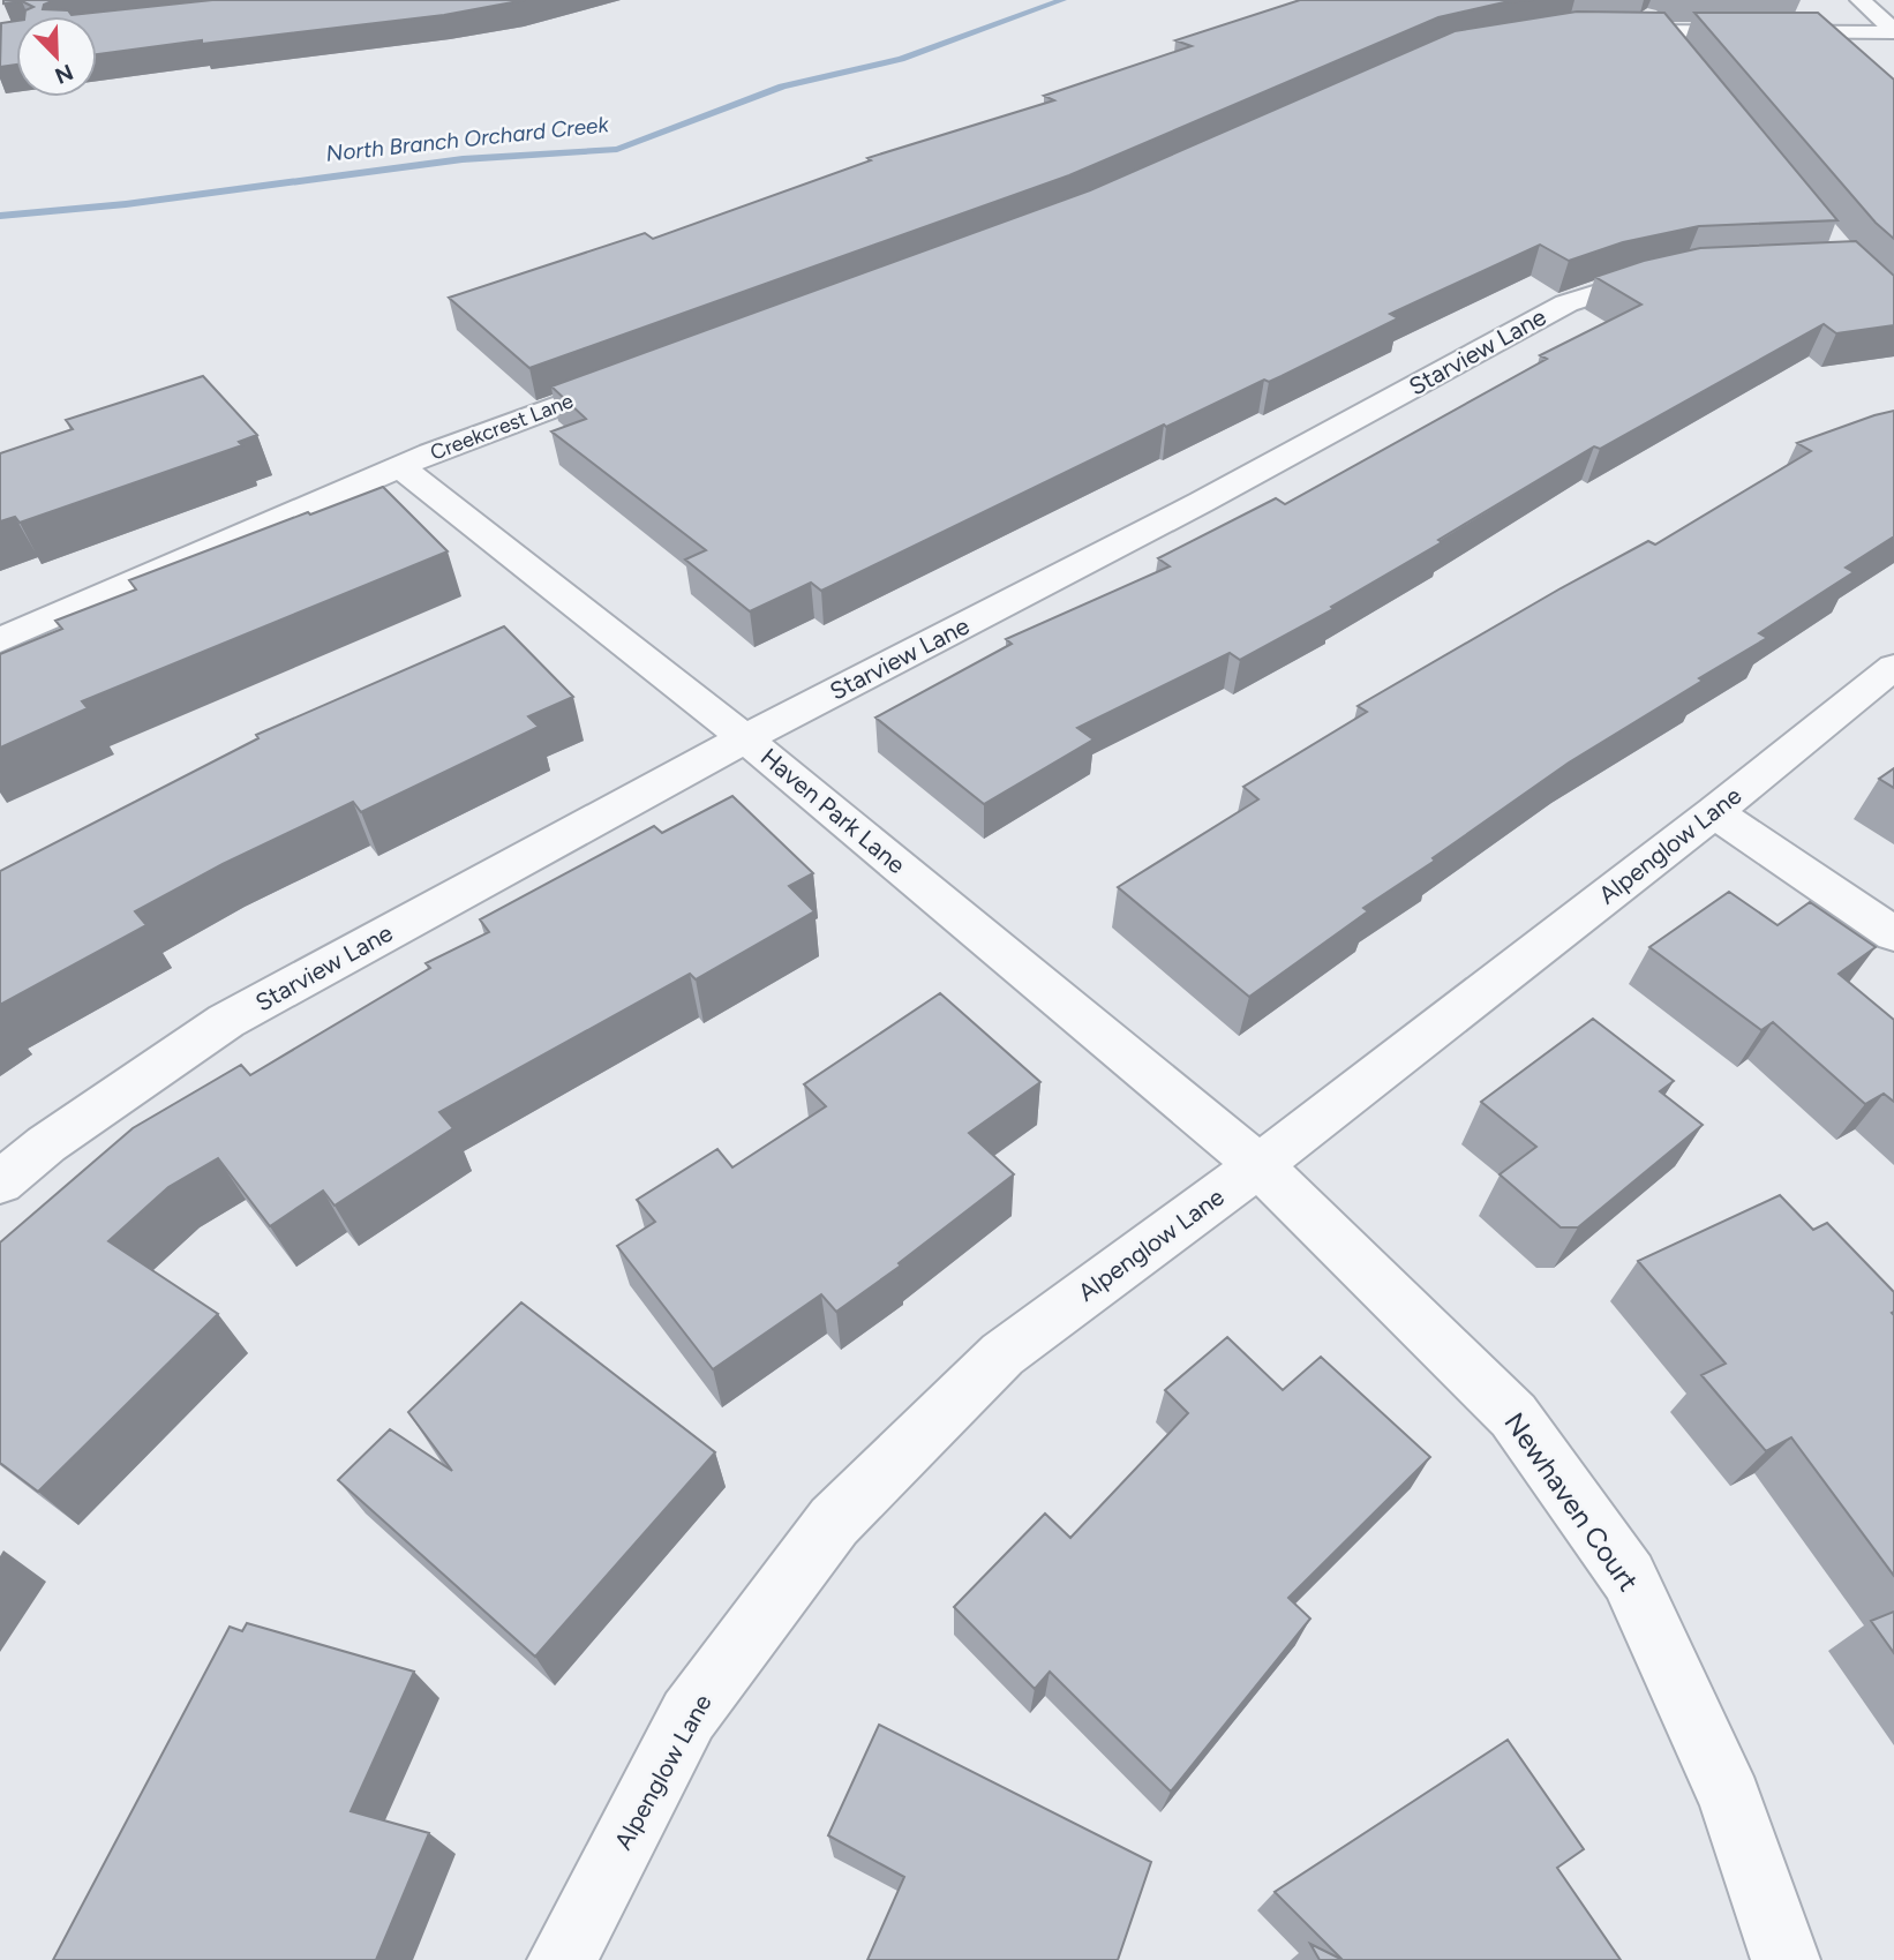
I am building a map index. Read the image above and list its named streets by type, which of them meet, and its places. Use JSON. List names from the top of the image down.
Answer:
{
  "streets": {
    "street": [
      "Starview Lane",
      "Creekcrest Lane",
      "Haven Park Lane",
      "Alpenglow Lane",
      "Newhaven Court"
    ]
  },
  "crossings": [
    ["Starview Lane", "Haven Park Lane"],
    ["Creekcrest Lane", "Haven Park Lane"],
    ["Haven Park Lane", "Alpenglow Lane"],
    ["Haven Park Lane", "Newhaven Court"],
    ["Alpenglow Lane", "Newhaven Court"]
  ],
  "water": ["North Branch Orchard Creek"],
  "north": "bottom right"
}
